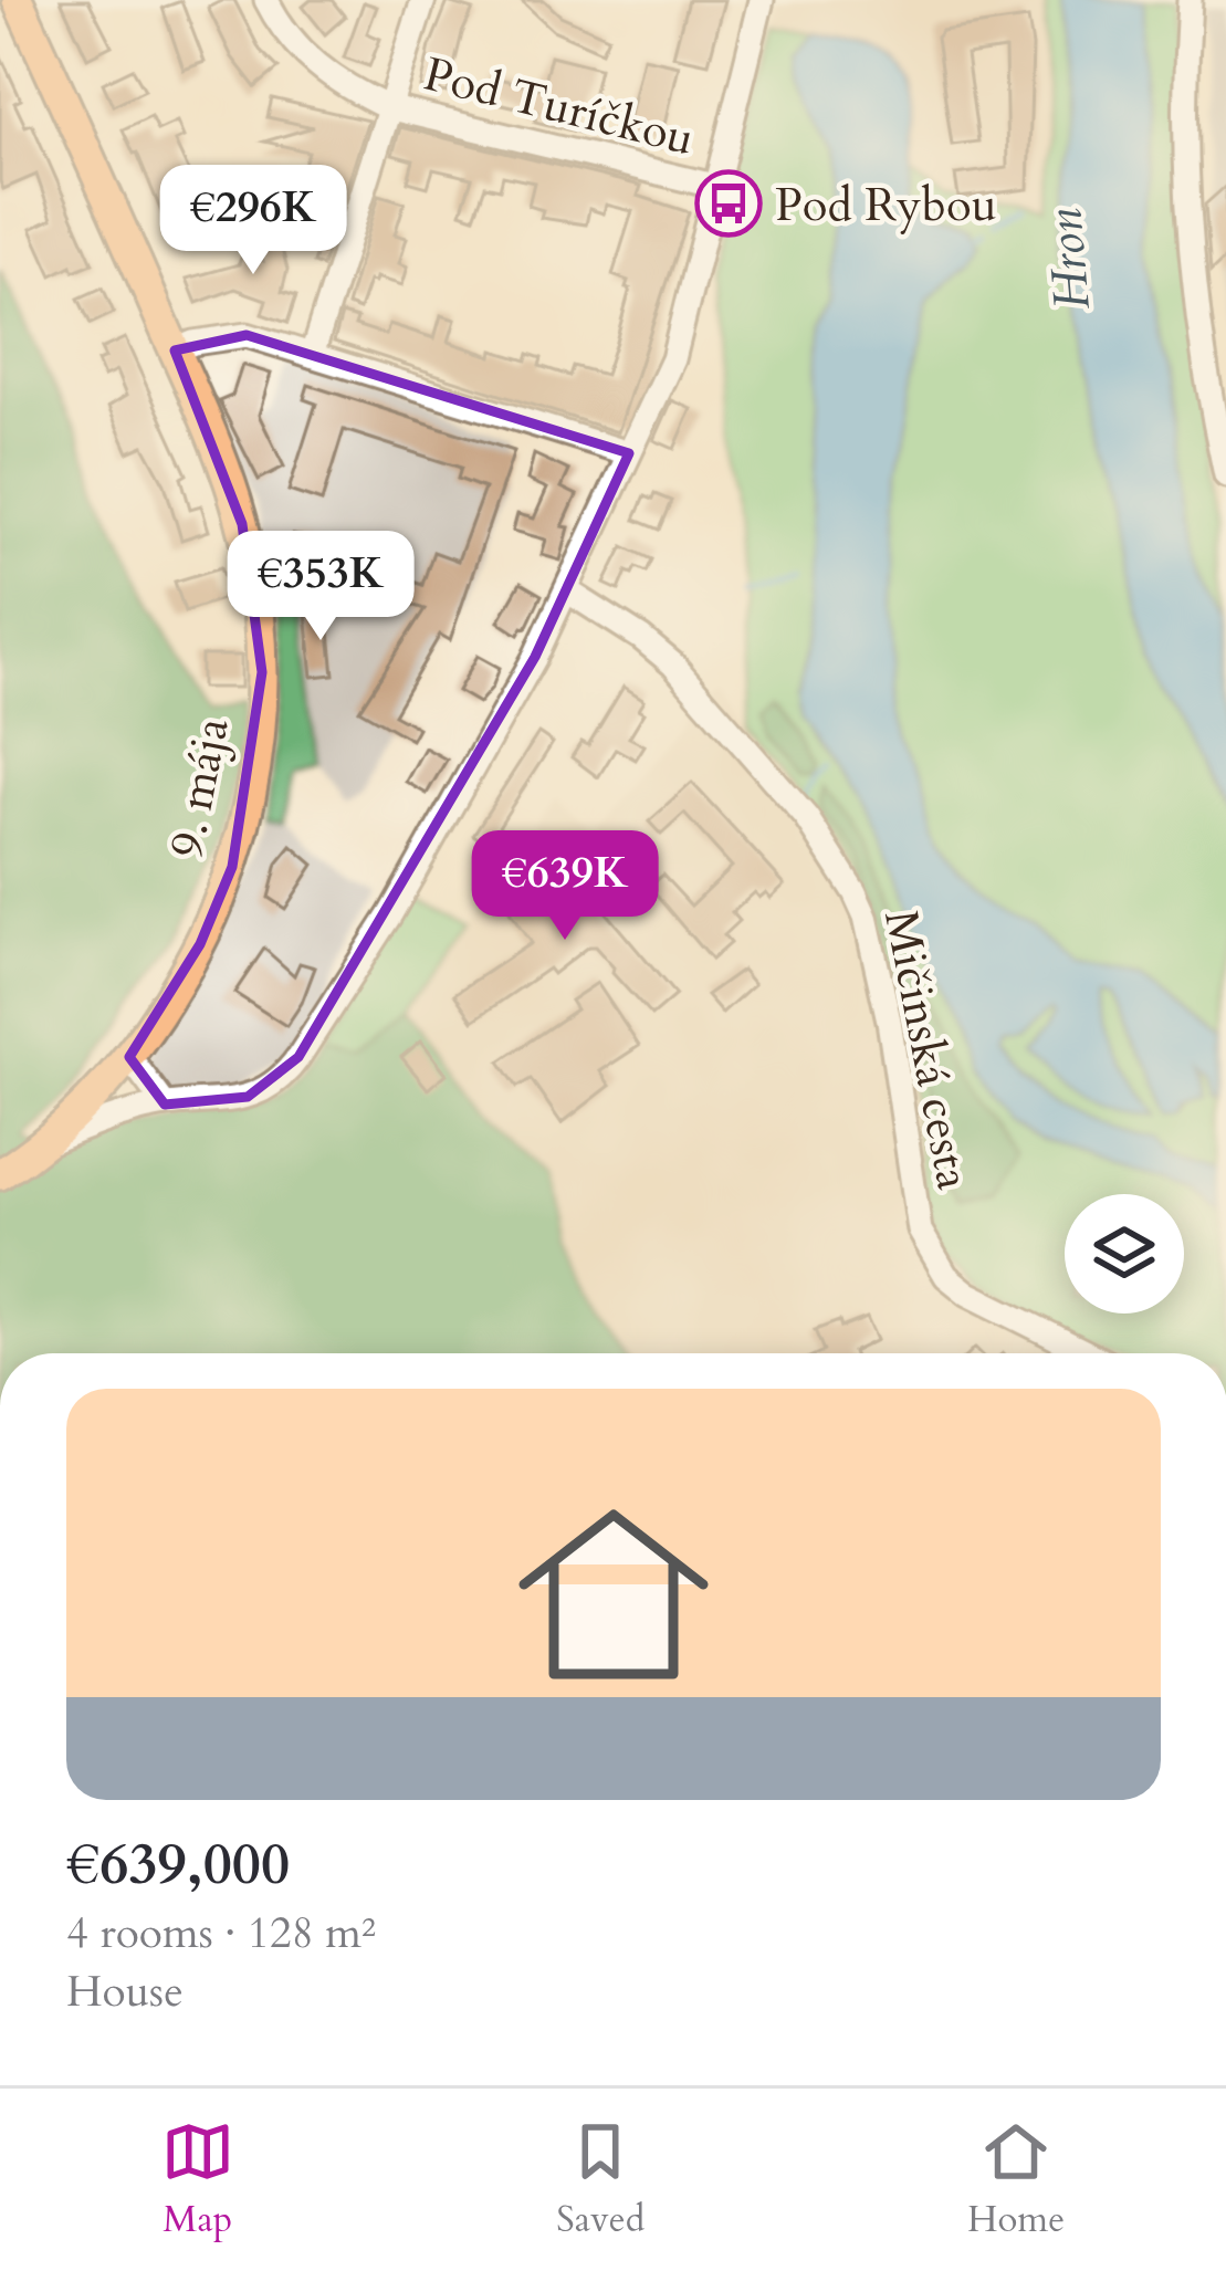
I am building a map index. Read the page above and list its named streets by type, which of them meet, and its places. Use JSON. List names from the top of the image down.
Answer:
{
  "streets": {
    "main road": ["9. mája"],
    "street": ["Pod Turíčkou", "Mičinská cesta"]
  },
  "water": ["Hron"],
  "places": {
    "bus stop": ["Pod Rybou"]
  },
  "page": {
    "price": ["€296K", "€353K", "€639K"],
    "list": [
      {
        "name": "€639,000",
        "note": "4 rooms · 128 m² · House"
      }
    ],
    "tabs": ["Map", "Saved", "Home"]
  }
}
